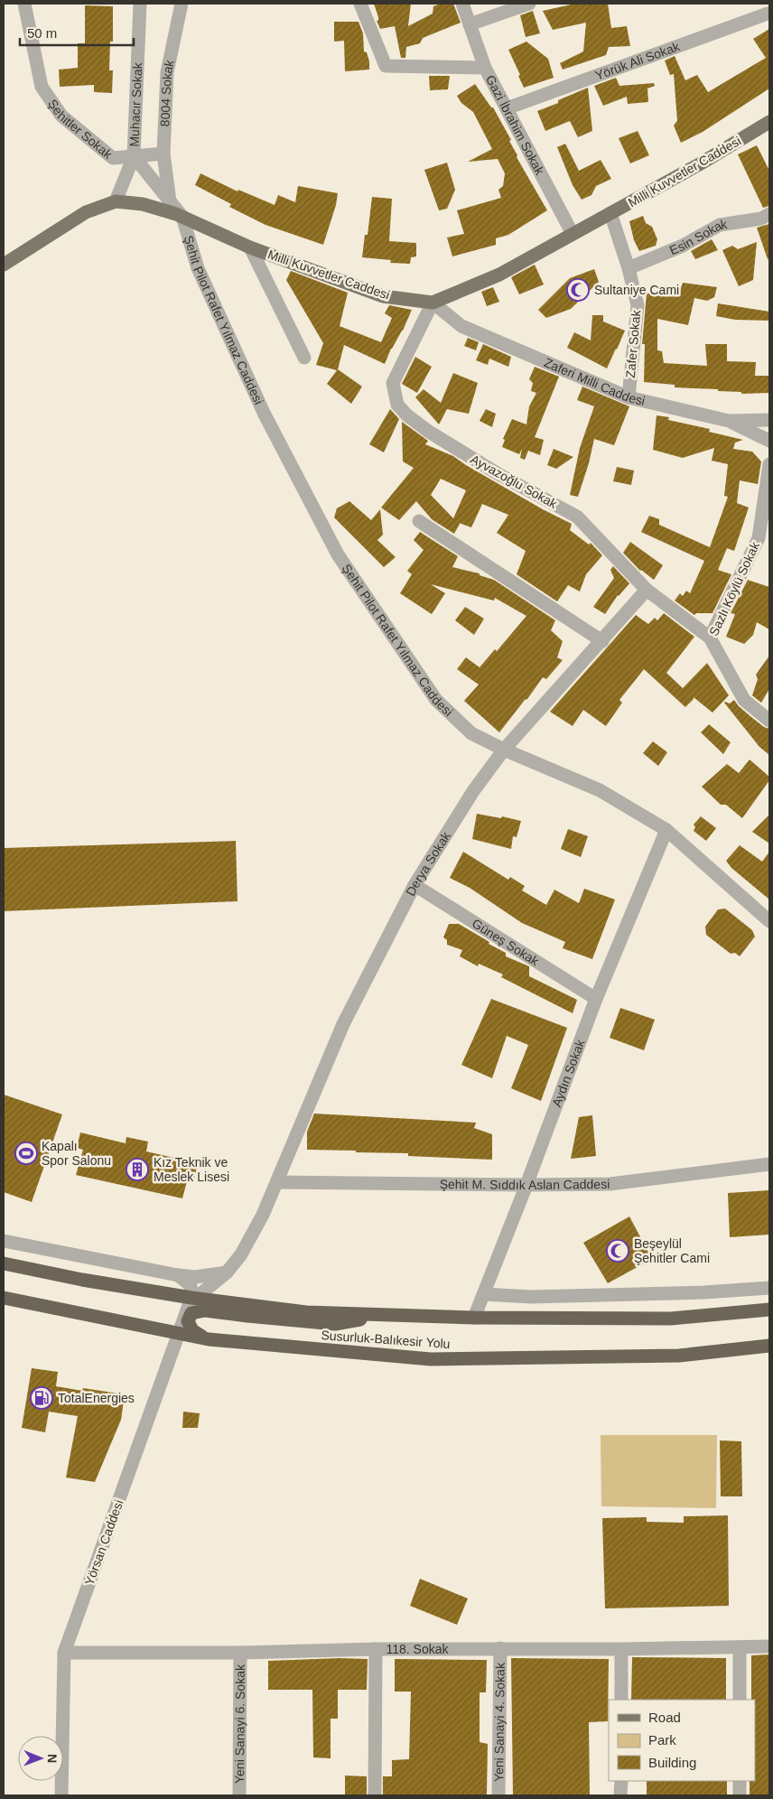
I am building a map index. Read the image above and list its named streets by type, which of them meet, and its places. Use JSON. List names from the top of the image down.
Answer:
{
  "streets": {
    "highway": ["Susurluk-Balıkesir Yolu"],
    "main road": ["Milli Kuvvetler Caddesi"],
    "street": [
      "Yörük Ali Sokak",
      "8004 Sokak",
      "Muhacır Sokak",
      "Gazi İbrahim Sokak",
      "Şehitler Sokak",
      "Esin Sokak",
      "Şehit Pilot Rafet Yılmaz Caddesi",
      "Zafer Sokak",
      "Zaferi Milli Caddesi",
      "Ayvazoğlu Sokak",
      "Sazlı Köylü Sokak",
      "Derya Sokak",
      "Güneş Sokak",
      "Aydın Sokak",
      "Şehit M. Sıddık Aslan Caddesi",
      "Yörsan Caddesi",
      "118. Sokak",
      "Yeni Sanayi 4. Sokak",
      "Yeni Sanayi 6. Sokak"
    ]
  },
  "crossings": [
    ["Yörük Ali Sokak", "Gazi İbrahim Sokak"],
    ["8004 Sokak", "Şehitler Sokak"],
    ["Muhacır Sokak", "Şehitler Sokak"],
    ["Muhacır Sokak", "Milli Kuvvetler Caddesi"],
    ["Gazi İbrahim Sokak", "Milli Kuvvetler Caddesi"],
    ["Şehitler Sokak", "Milli Kuvvetler Caddesi"],
    ["Şehitler Sokak", "Şehit Pilot Rafet Yılmaz Caddesi"],
    ["Milli Kuvvetler Caddesi", "Şehit Pilot Rafet Yılmaz Caddesi"],
    ["Milli Kuvvetler Caddesi", "Zafer Sokak"],
    ["Milli Kuvvetler Caddesi", "Zaferi Milli Caddesi"],
    ["Milli Kuvvetler Caddesi", "Ayvazoğlu Sokak"],
    ["Esin Sokak", "Zafer Sokak"],
    ["Şehit Pilot Rafet Yılmaz Caddesi", "Derya Sokak"],
    ["Şehit Pilot Rafet Yılmaz Caddesi", "Aydın Sokak"],
    ["Zafer Sokak", "Zaferi Milli Caddesi"],
    ["Zaferi Milli Caddesi", "Ayvazoğlu Sokak"],
    ["Ayvazoğlu Sokak", "Sazlı Köylü Sokak"],
    ["Ayvazoğlu Sokak", "Derya Sokak"],
    ["Derya Sokak", "Güneş Sokak"],
    ["Derya Sokak", "Şehit M. Sıddık Aslan Caddesi"],
    ["Derya Sokak", "Susurluk-Balıkesir Yolu"],
    ["Derya Sokak", "Yörsan Caddesi"],
    ["Güneş Sokak", "Aydın Sokak"],
    ["Aydın Sokak", "Şehit M. Sıddık Aslan Caddesi"],
    ["Aydın Sokak", "Susurluk-Balıkesir Yolu"],
    ["Susurluk-Balıkesir Yolu", "Yörsan Caddesi"],
    ["Yörsan Caddesi", "118. Sokak"],
    ["118. Sokak", "Yeni Sanayi 4. Sokak"],
    ["118. Sokak", "Yeni Sanayi 6. Sokak"]
  ],
  "places": {
    "mosque": ["Sultaniye Cami", "Beşeylül Şehitler Cami"],
    "sports": ["Kapalı Spor Salonu"],
    "building": ["Kız Teknik ve Meslek Lisesi"],
    "fuel station": ["TotalEnergies"]
  },
  "legend": ["Road", "Park", "Building"],
  "scale_bar": "50 m",
  "north": "right"
}
